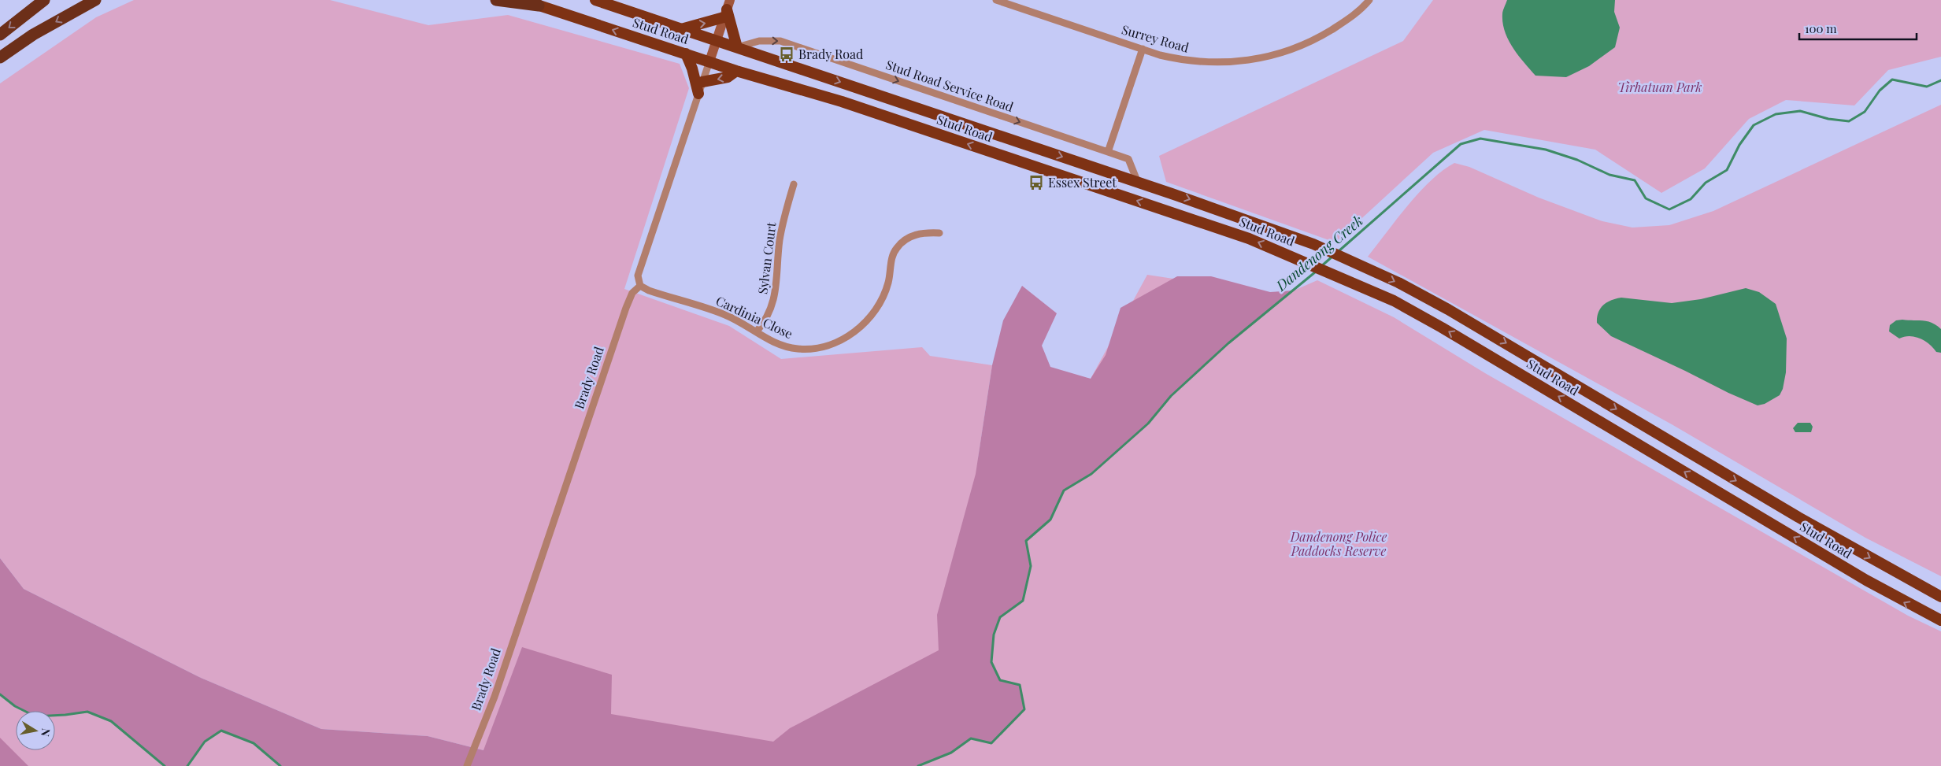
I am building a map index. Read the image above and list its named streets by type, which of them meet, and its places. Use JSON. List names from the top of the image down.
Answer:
{
  "streets": {
    "highway": ["Stud Road"],
    "street": [
      "Surrey Road",
      "Stud Road Service Road",
      "Sylvan Court",
      "Cardinia Close",
      "Brady Road"
    ]
  },
  "crossings": [
    ["Stud Road", "Stud Road Service Road"],
    ["Sylvan Court", "Cardinia Close"],
    ["Cardinia Close", "Brady Road"]
  ],
  "one_way": ["Stud Road Service Road"],
  "water": ["Dandenong Creek"],
  "parks": ["Tirhatuan Park", "Dandenong Police Paddocks Reserve"],
  "places": {
    "bus stop": ["Brady Road", "Essex Street"]
  },
  "scale_bar": "100 m",
  "north": "right"
}
